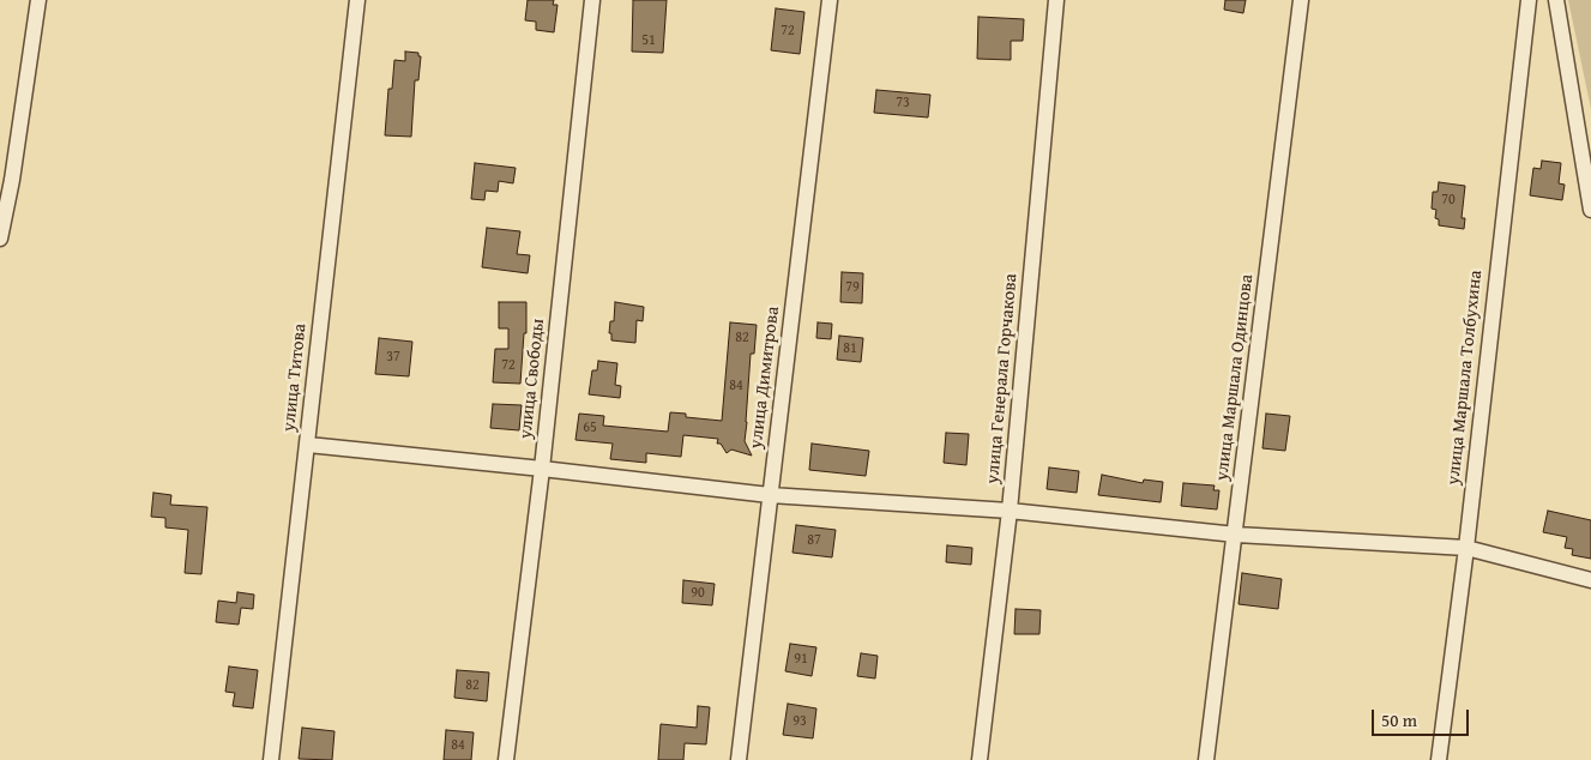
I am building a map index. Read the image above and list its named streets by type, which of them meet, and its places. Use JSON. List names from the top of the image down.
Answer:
{
  "streets": {
    "street": [
      "улица Титова",
      "улица Димитрова",
      "улица Маршала Одинцова",
      "улица Маршала Толбухина",
      "улица Свободы",
      "улица Генерала Горчакова"
    ]
  },
  "house_numbers": [
    "72",
    "51",
    "73",
    "70",
    "79",
    "82",
    "81",
    "37",
    "72",
    "84",
    "65",
    "87",
    "90",
    "91",
    "82",
    "93",
    "84"
  ],
  "scale_bar": "50 m"
}
